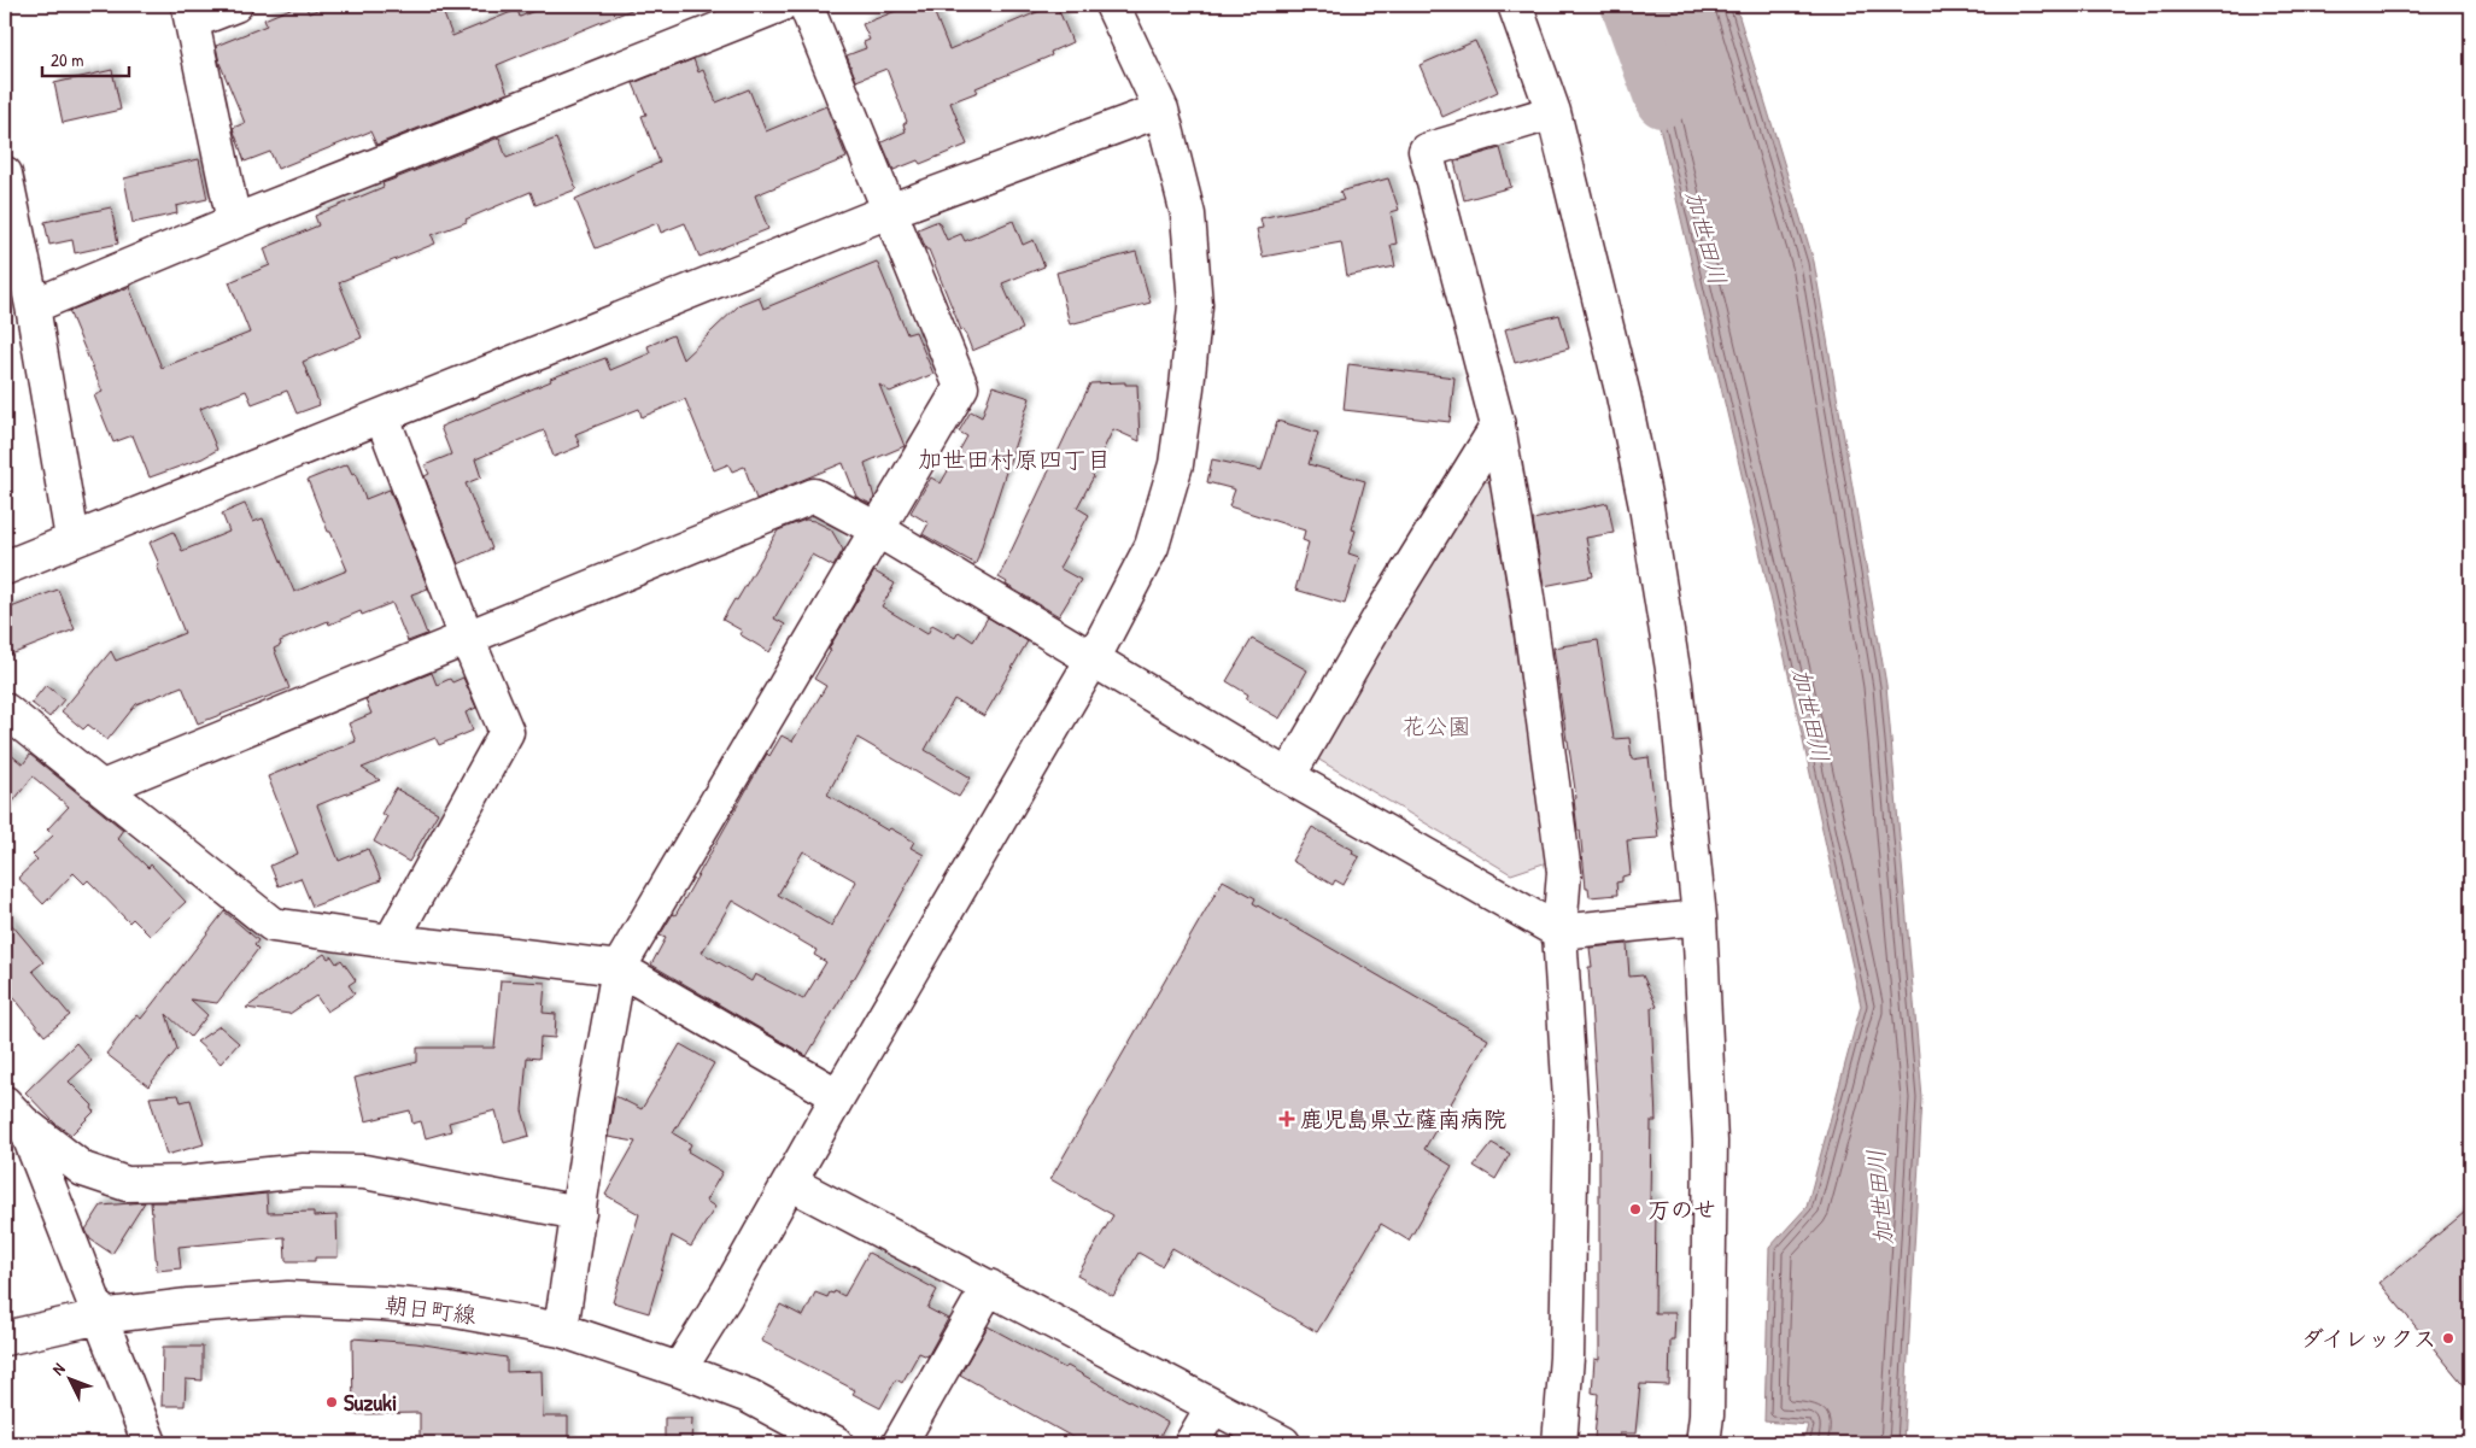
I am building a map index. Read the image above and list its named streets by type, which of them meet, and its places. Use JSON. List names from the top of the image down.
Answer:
{
  "streets": {
    "street": ["朝日町線"]
  },
  "districts": ["加世田村原四丁目"],
  "water": ["加世田川"],
  "parks": ["花公園"],
  "places": {
    "health": ["鹿児島県立薩南病院"],
    "other": ["万のせ", "ダイレックス", "Suzuki"]
  },
  "scale_bar": "20 m",
  "north": "top left"
}
